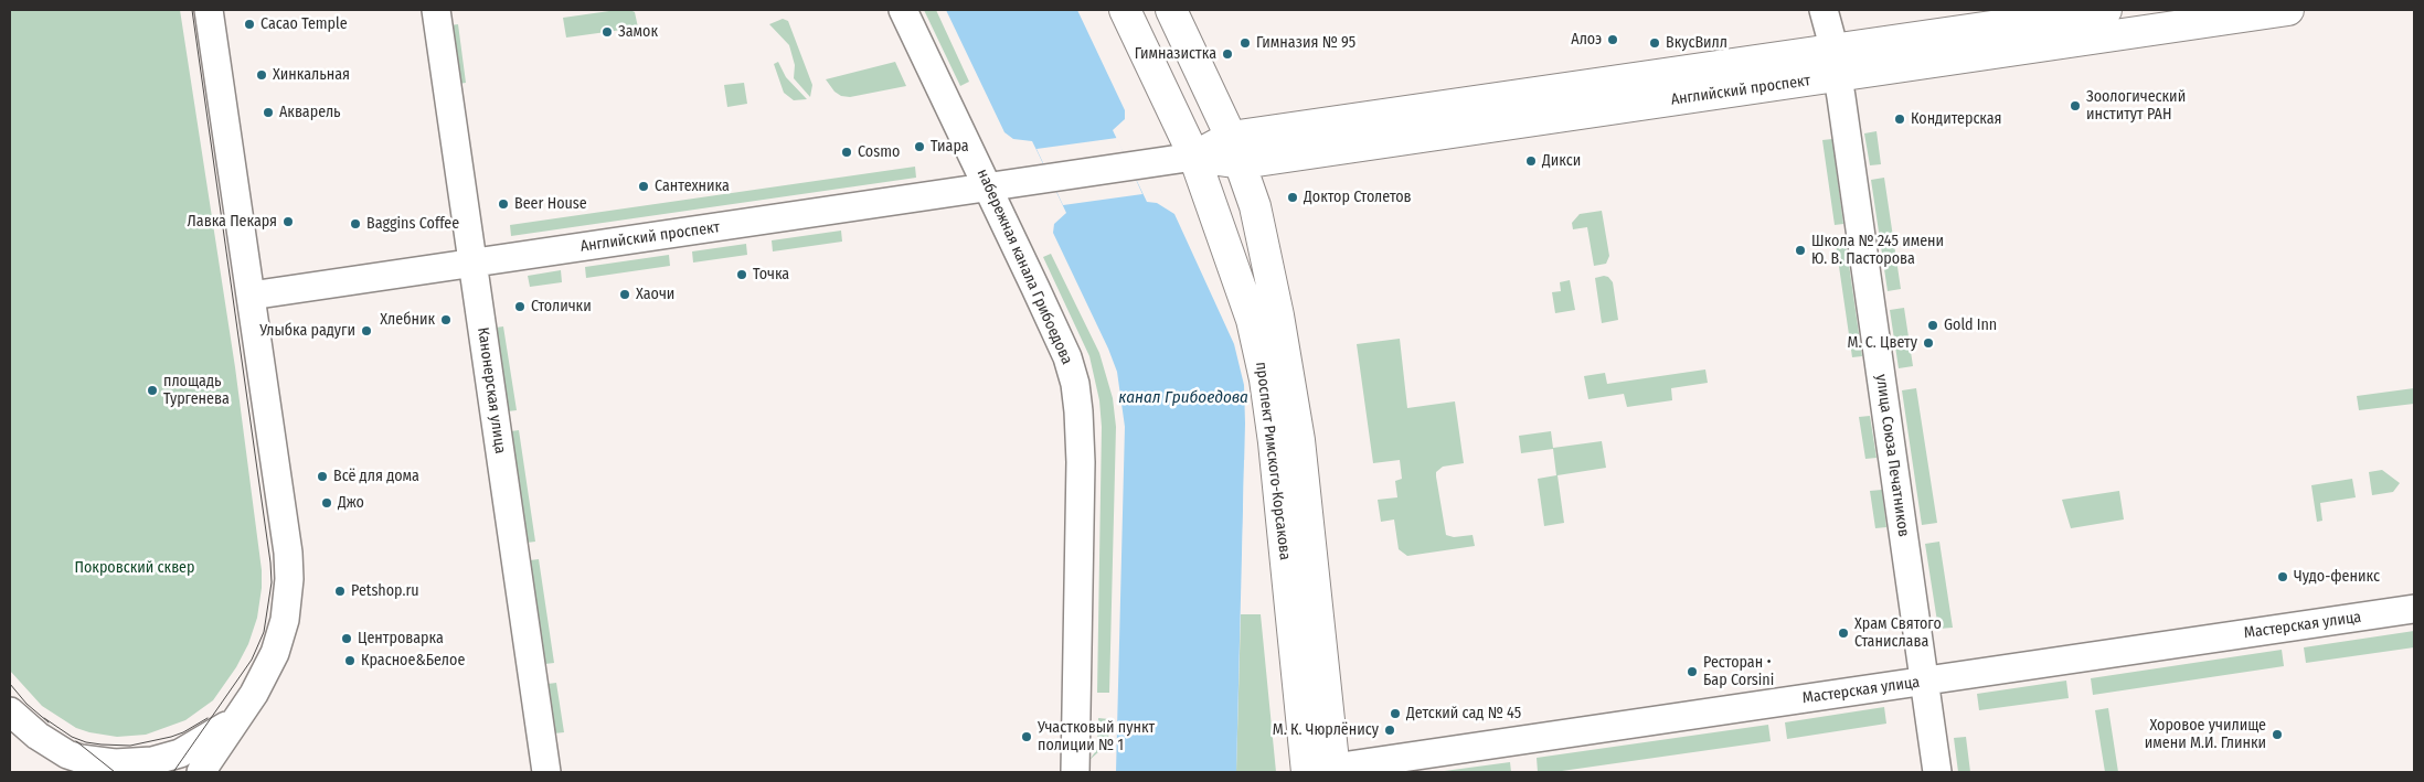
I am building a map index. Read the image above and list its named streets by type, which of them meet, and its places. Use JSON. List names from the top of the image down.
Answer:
{
  "streets": {
    "main road": ["Английский проспект", "проспект Римского-Корсакова"],
    "street": [
      "набережная канала Грибоедова",
      "Канонерская улица",
      "улица Союза Печатников",
      "Мастерская улица"
    ]
  },
  "crossings": [
    ["Английский проспект", "набережная канала Грибоедова"],
    ["Английский проспект", "Канонерская улица"],
    ["Английский проспект", "улица Союза Печатников"],
    ["Английский проспект", "проспект Римского-Корсакова"],
    ["улица Союза Печатников", "Мастерская улица"],
    ["проспект Римского-Корсакова", "Мастерская улица"]
  ],
  "water": ["канал Грибоедова"],
  "parks": ["Покровский сквер"],
  "places": [
    "Cacao Temple",
    "Замок",
    "Алоэ",
    "Гимназия № 95",
    "ВкусВилл",
    "Гимназистка",
    "Хинкальная",
    "Зоологический институт РАН",
    "Акварель",
    "Кондитерская",
    "Тиара",
    "Cosmo",
    "Дикси",
    "Сантехника",
    "Доктор Столетов",
    "Beer House",
    "Лавка Пекаря",
    "Baggins Coffee",
    "Школа № 245 имени Ю. В. Пасторова",
    "Точка",
    "Хаочи",
    "Столички",
    "Хлебник",
    "Gold Inn",
    "Улыбка радуги",
    "М. С. Цвету",
    "площадь Тургенева",
    "Всё для дома",
    "Джо",
    "Чудо-феникс",
    "Petshop.ru",
    "Храм Святого Станислава",
    "Центроварка",
    "Красное&Белое",
    "Ресторан • Бар Corsini",
    "Детский сад № 45",
    "М. К. Чюрлёнису",
    "Хоровое училище имени М.И. Глинки",
    "Участковый пункт полиции № 1"
  ]
}
